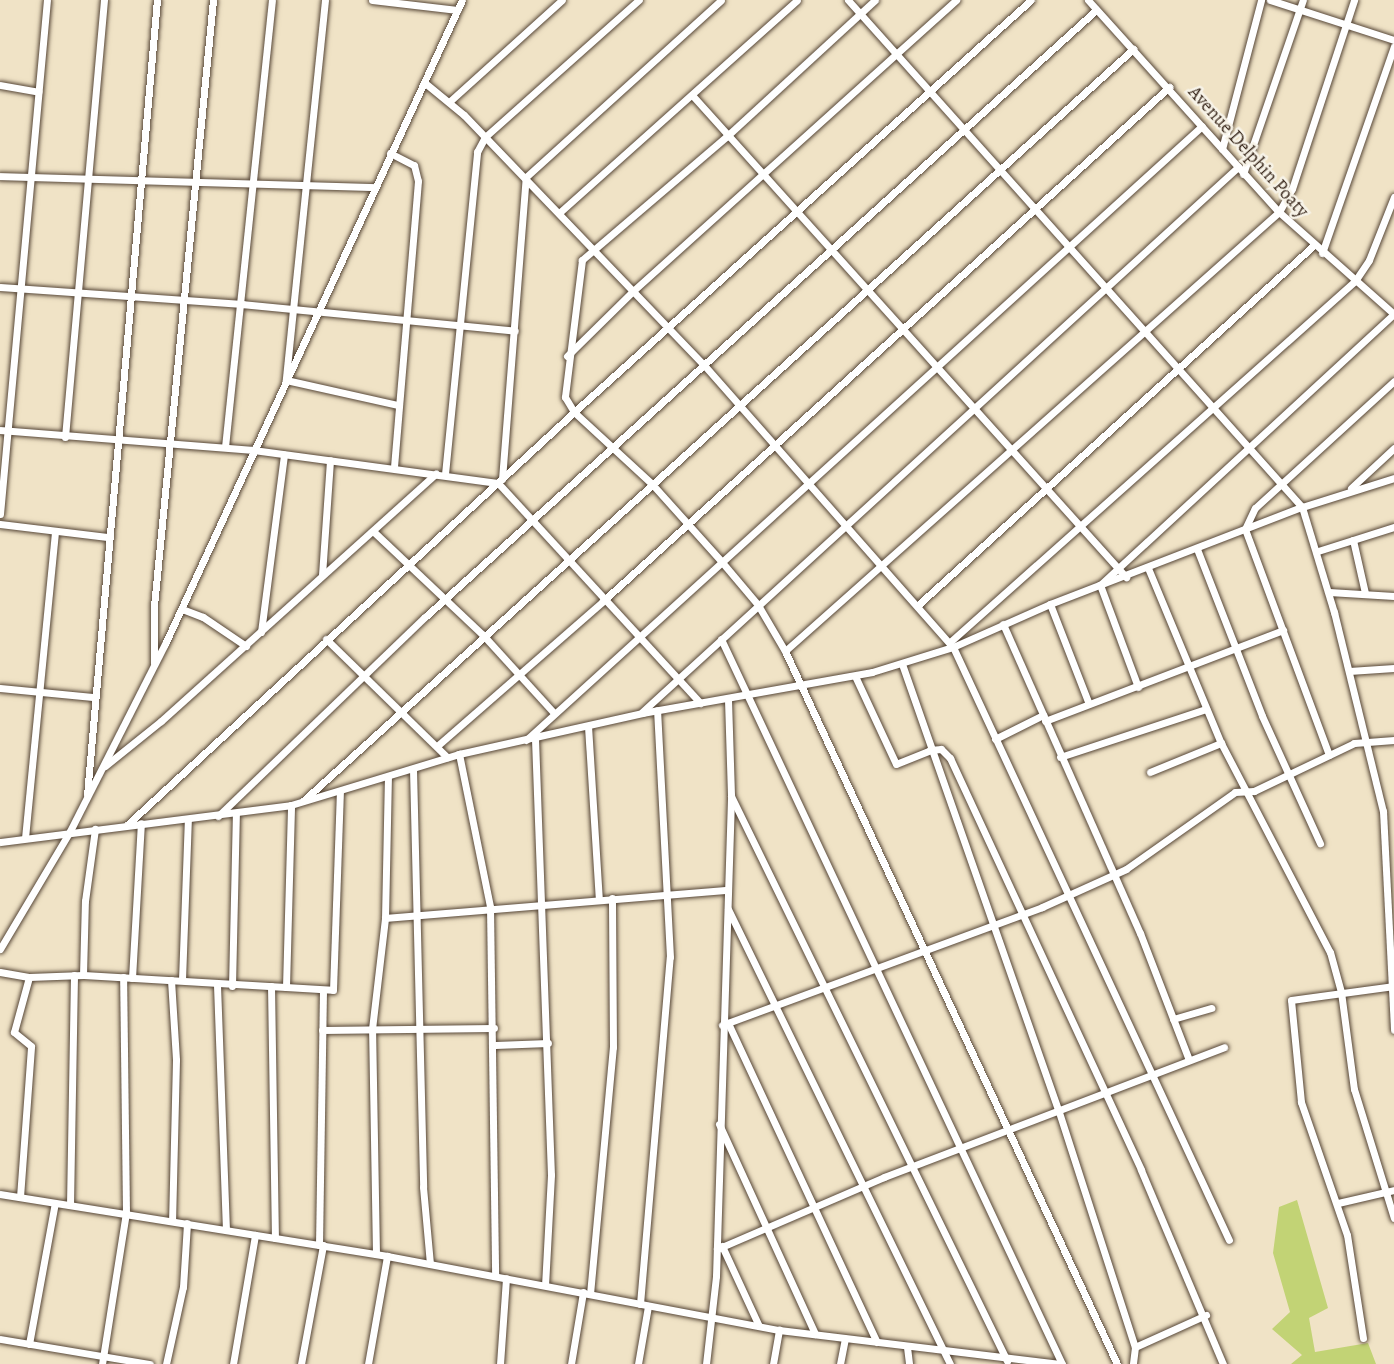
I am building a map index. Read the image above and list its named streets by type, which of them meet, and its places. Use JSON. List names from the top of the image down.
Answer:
{
  "streets": {
    "street": ["Avenue Delphin Poaty"]
  }
}
